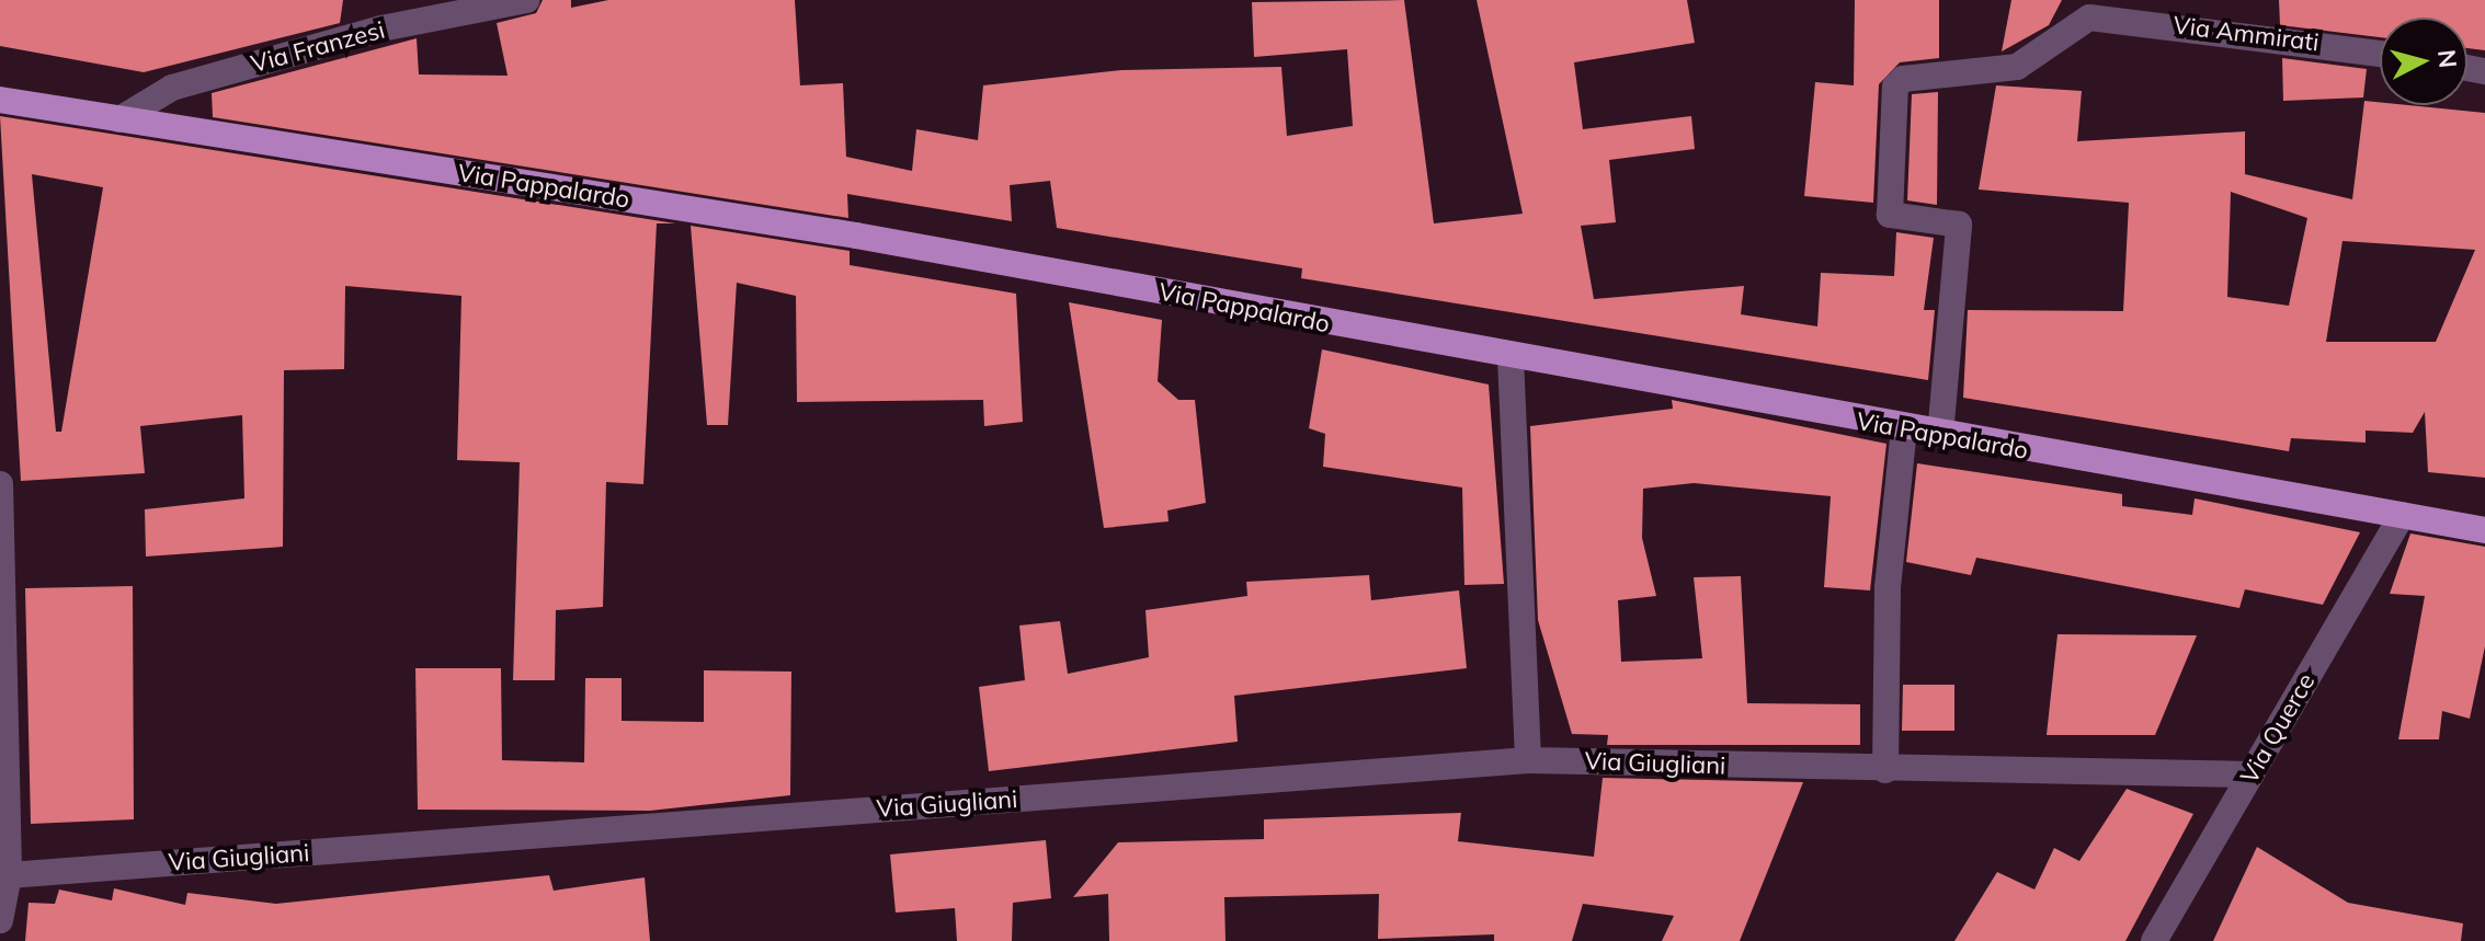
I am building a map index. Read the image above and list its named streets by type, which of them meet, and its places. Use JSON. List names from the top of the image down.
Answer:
{
  "streets": {
    "main road": ["Via Pappalardo"],
    "street": [
      "Via Ammirati",
      "Via Franzesi",
      "Via Querce",
      "Via Giugliani"
    ]
  },
  "crossings": [
    ["Via Ammirati", "Via Pappalardo"],
    ["Via Franzesi", "Via Pappalardo"],
    ["Via Pappalardo", "Via Querce"],
    ["Via Querce", "Via Giugliani"]
  ],
  "north": "right"
}
